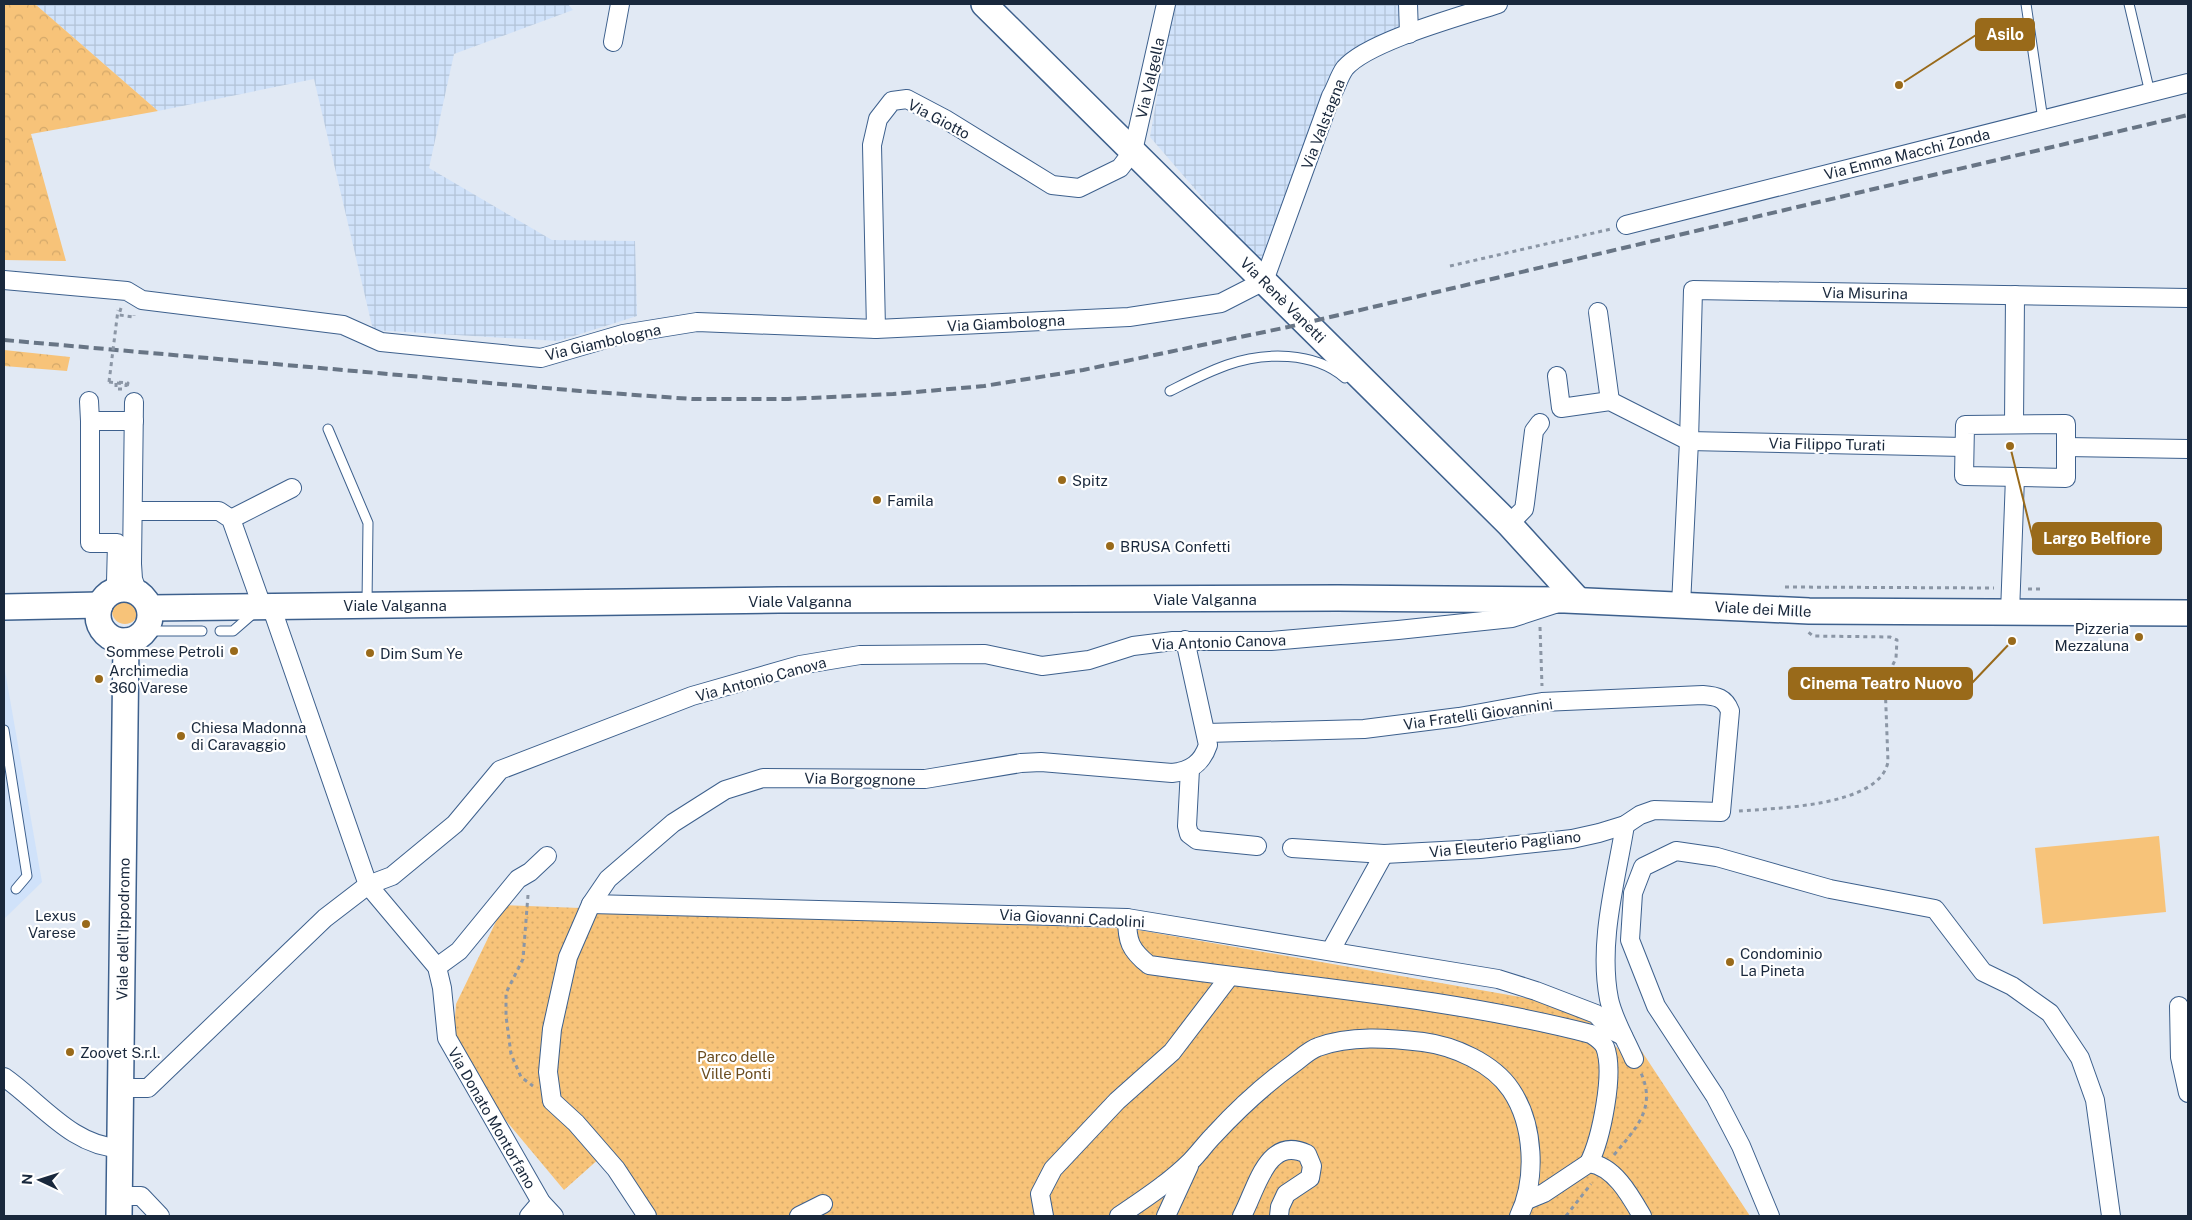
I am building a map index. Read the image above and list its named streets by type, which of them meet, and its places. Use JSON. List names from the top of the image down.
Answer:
{
  "streets": {
    "main road": [
      "Via Renè Vanetti",
      "Viale Valganna",
      "Viale dei Mille",
      "Viale dell'Ippodromo"
    ],
    "street": [
      "Via Valgella",
      "Via Giotto",
      "Via Valstagna",
      "Via Emma Macchi Zonda",
      "Via Misurina",
      "Via Giambologna",
      "Via Filippo Turati",
      "Via Antonio Canova",
      "Via Fratelli Giovannini",
      "Via Borgognone",
      "Via Eleuterio Pagliano",
      "Via Giovanni Cadolini",
      "Via Donato Montorfano"
    ]
  },
  "crossings": [
    ["Via Valgella", "Via Giotto"],
    ["Via Valgella", "Via Renè Vanetti"],
    ["Via Giotto", "Via Renè Vanetti"],
    ["Via Giotto", "Via Giambologna"],
    ["Via Valstagna", "Via Renè Vanetti"],
    ["Via Valstagna", "Via Giambologna"],
    ["Via Misurina", "Via Filippo Turati"],
    ["Via Misurina", "Viale dei Mille"],
    ["Via Renè Vanetti", "Via Giambologna"],
    ["Via Renè Vanetti", "Viale dei Mille"],
    ["Via Renè Vanetti", "Via Antonio Canova"],
    ["Viale Valganna", "Viale dei Mille"],
    ["Viale Valganna", "Viale dell'Ippodromo"],
    ["Viale Valganna", "Via Donato Montorfano"],
    ["Viale dei Mille", "Via Antonio Canova"],
    ["Via Antonio Canova", "Viale dell'Ippodromo"],
    ["Via Antonio Canova", "Via Donato Montorfano"],
    ["Via Fratelli Giovannini", "Via Eleuterio Pagliano"],
    ["Via Borgognone", "Via Giovanni Cadolini"]
  ],
  "parks": ["Parco delle Ville Ponti"],
  "places": [
    "Asilo",
    "Largo Belfiore",
    "Spitz",
    "Famila",
    "BRUSA Confetti",
    "Pizzeria Mezzaluna",
    "Cinema Teatro Nuovo",
    "Sommese Petroli",
    "Dim Sum Ye",
    "Archimedia 360 Varese",
    "Chiesa Madonna di Caravaggio",
    "Lexus Varese",
    "Condominio La Pineta",
    "Zoovet S.r.l."
  ],
  "north": "left"
}
